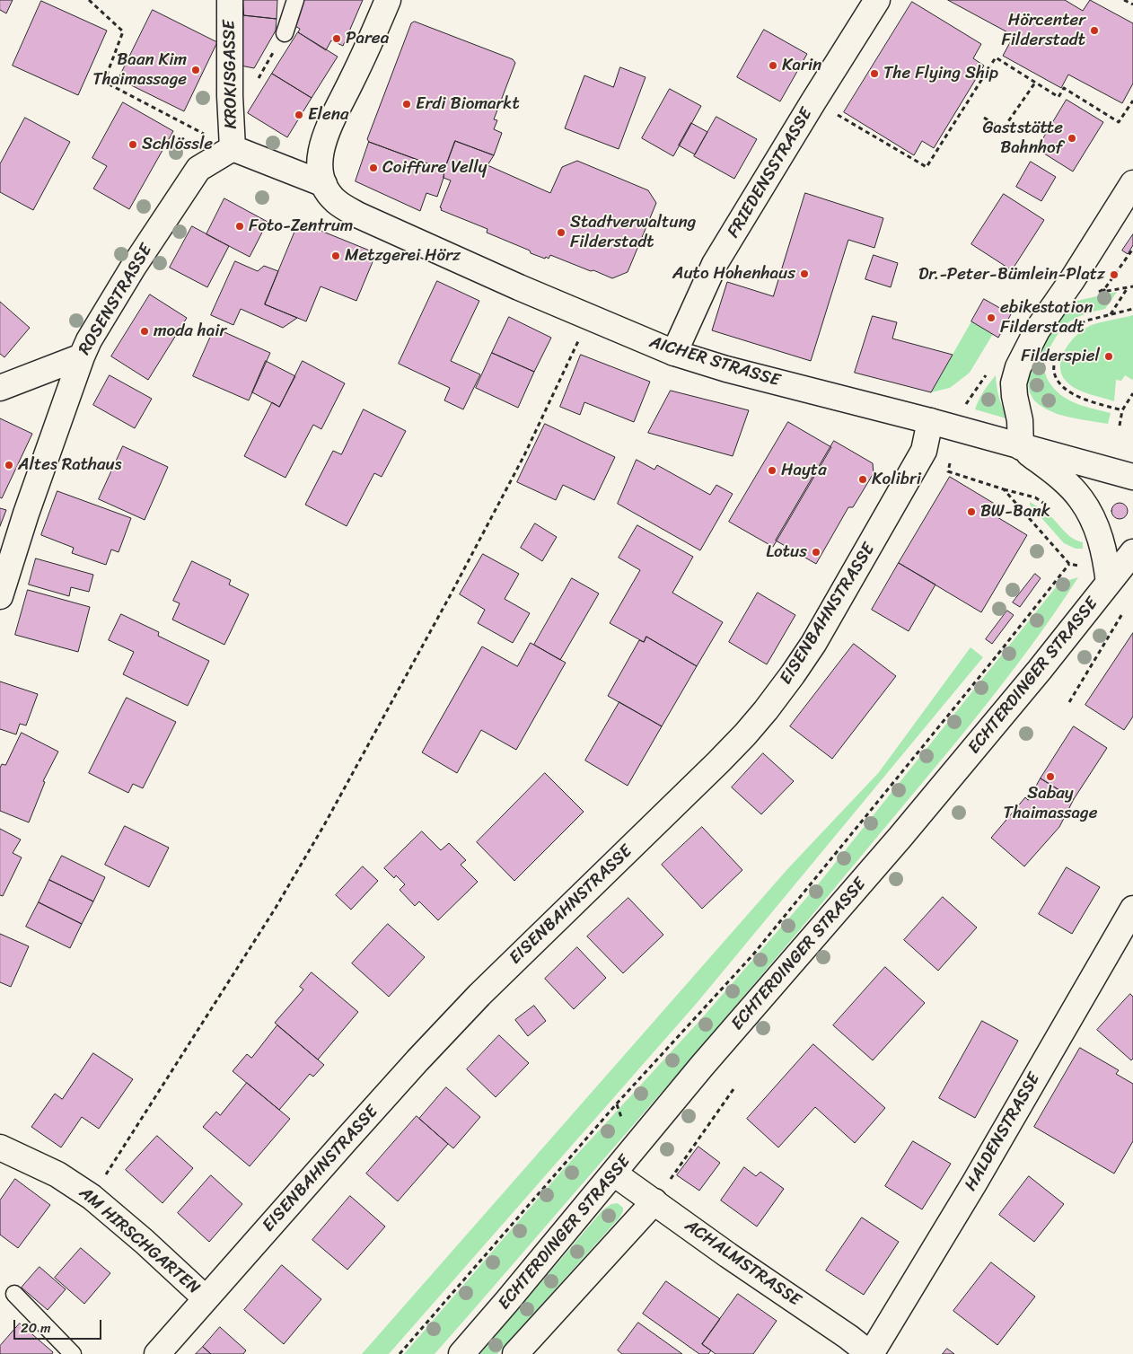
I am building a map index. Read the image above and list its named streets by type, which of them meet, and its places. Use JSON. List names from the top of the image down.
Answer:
{
  "streets": {
    "street": [
      "KROKISGASSE",
      "FRIEDENSSTRASSE",
      "ROSENSTRASSE",
      "AICHER STRASSE",
      "EISENBAHNSTRASSE",
      "ECHTERDINGER STRASSE",
      "HALDENSTRASSE",
      "AM HIRSCHGARTEN",
      "ACHALMSTRASSE"
    ]
  },
  "crossings": [
    ["KROKISGASSE", "ROSENSTRASSE"],
    ["FRIEDENSSTRASSE", "AICHER STRASSE"],
    ["AICHER STRASSE", "EISENBAHNSTRASSE"],
    ["EISENBAHNSTRASSE", "AM HIRSCHGARTEN"],
    ["ECHTERDINGER STRASSE", "ACHALMSTRASSE"],
    ["HALDENSTRASSE", "ACHALMSTRASSE"]
  ],
  "places": [
    "Hörcenter Filderstadt",
    "Parea",
    "Karin",
    "Baan Kim Thaimassage",
    "The Flying Ship",
    "Erdi Biomarkt",
    "Elena",
    "Gaststätte Bahnhof",
    "Schlössle",
    "Coiffure Velly",
    "Foto-Zentrum",
    "Stadtverwaltung Filderstadt",
    "Metzgerei Hörz",
    "Auto Hohenhaus",
    "Dr.-Peter-Bümlein-Platz",
    "ebikestation Filderstadt",
    "moda hair",
    "Filderspiel",
    "Altes Rathaus",
    "Hayta",
    "Kolibri",
    "BW-Bank",
    "Lotus",
    "Sabay Thaimassage"
  ],
  "scale_bar": "20 m"
}
